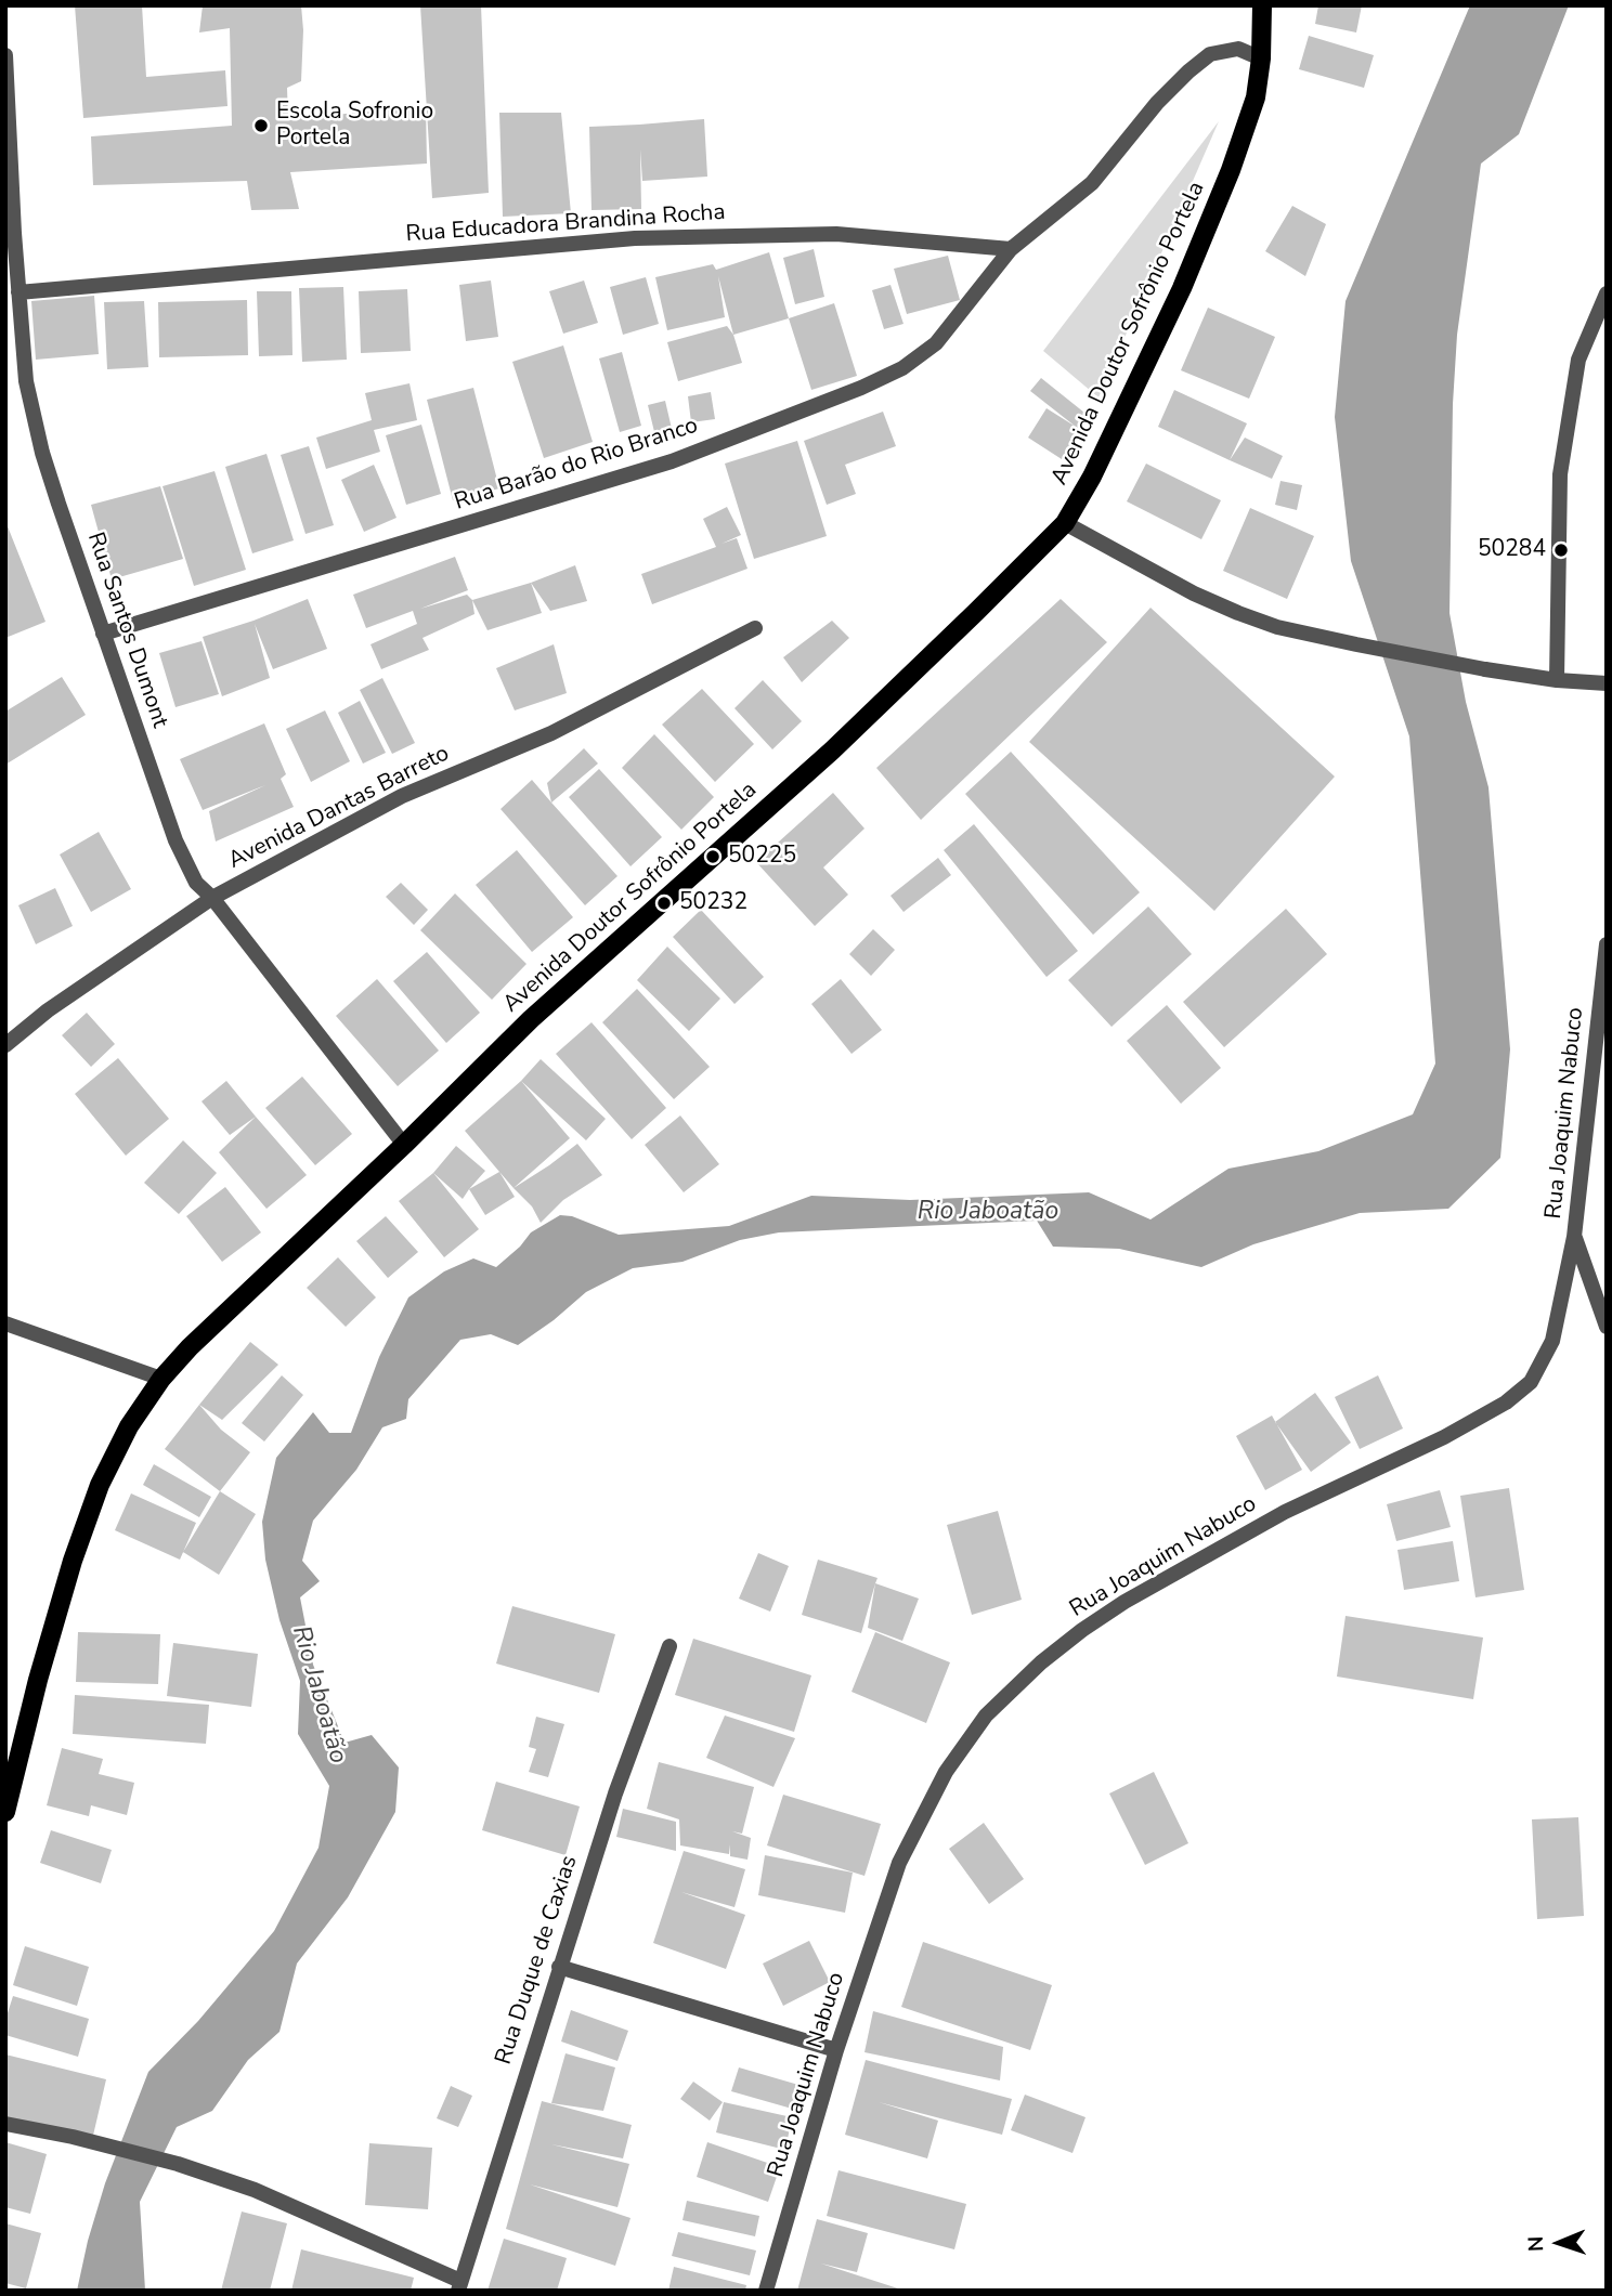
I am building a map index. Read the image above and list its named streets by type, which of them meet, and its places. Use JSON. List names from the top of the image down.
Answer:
{
  "streets": {
    "main road": ["Avenida Doutor Sofrônio Portela"],
    "street": [
      "Rua Educadora Brandina Rocha",
      "Rua Barão do Rio Branco",
      "Rua Santos Dumont",
      "Avenida Dantas Barreto",
      "Rua Joaquim Nabuco",
      "Rua Duque de Caxias"
    ]
  },
  "crossings": [
    ["Rua Educadora Brandina Rocha", "Rua Barão do Rio Branco"],
    ["Rua Educadora Brandina Rocha", "Rua Santos Dumont"],
    ["Avenida Doutor Sofrônio Portela", "Rua Santos Dumont"],
    ["Rua Barão do Rio Branco", "Rua Santos Dumont"],
    ["Rua Santos Dumont", "Avenida Dantas Barreto"]
  ],
  "water": ["Rio Jaboatão"],
  "places": [
    "Escola Sofronio Portela",
    "50284",
    "50225",
    "50232"
  ],
  "north": "left"
}
